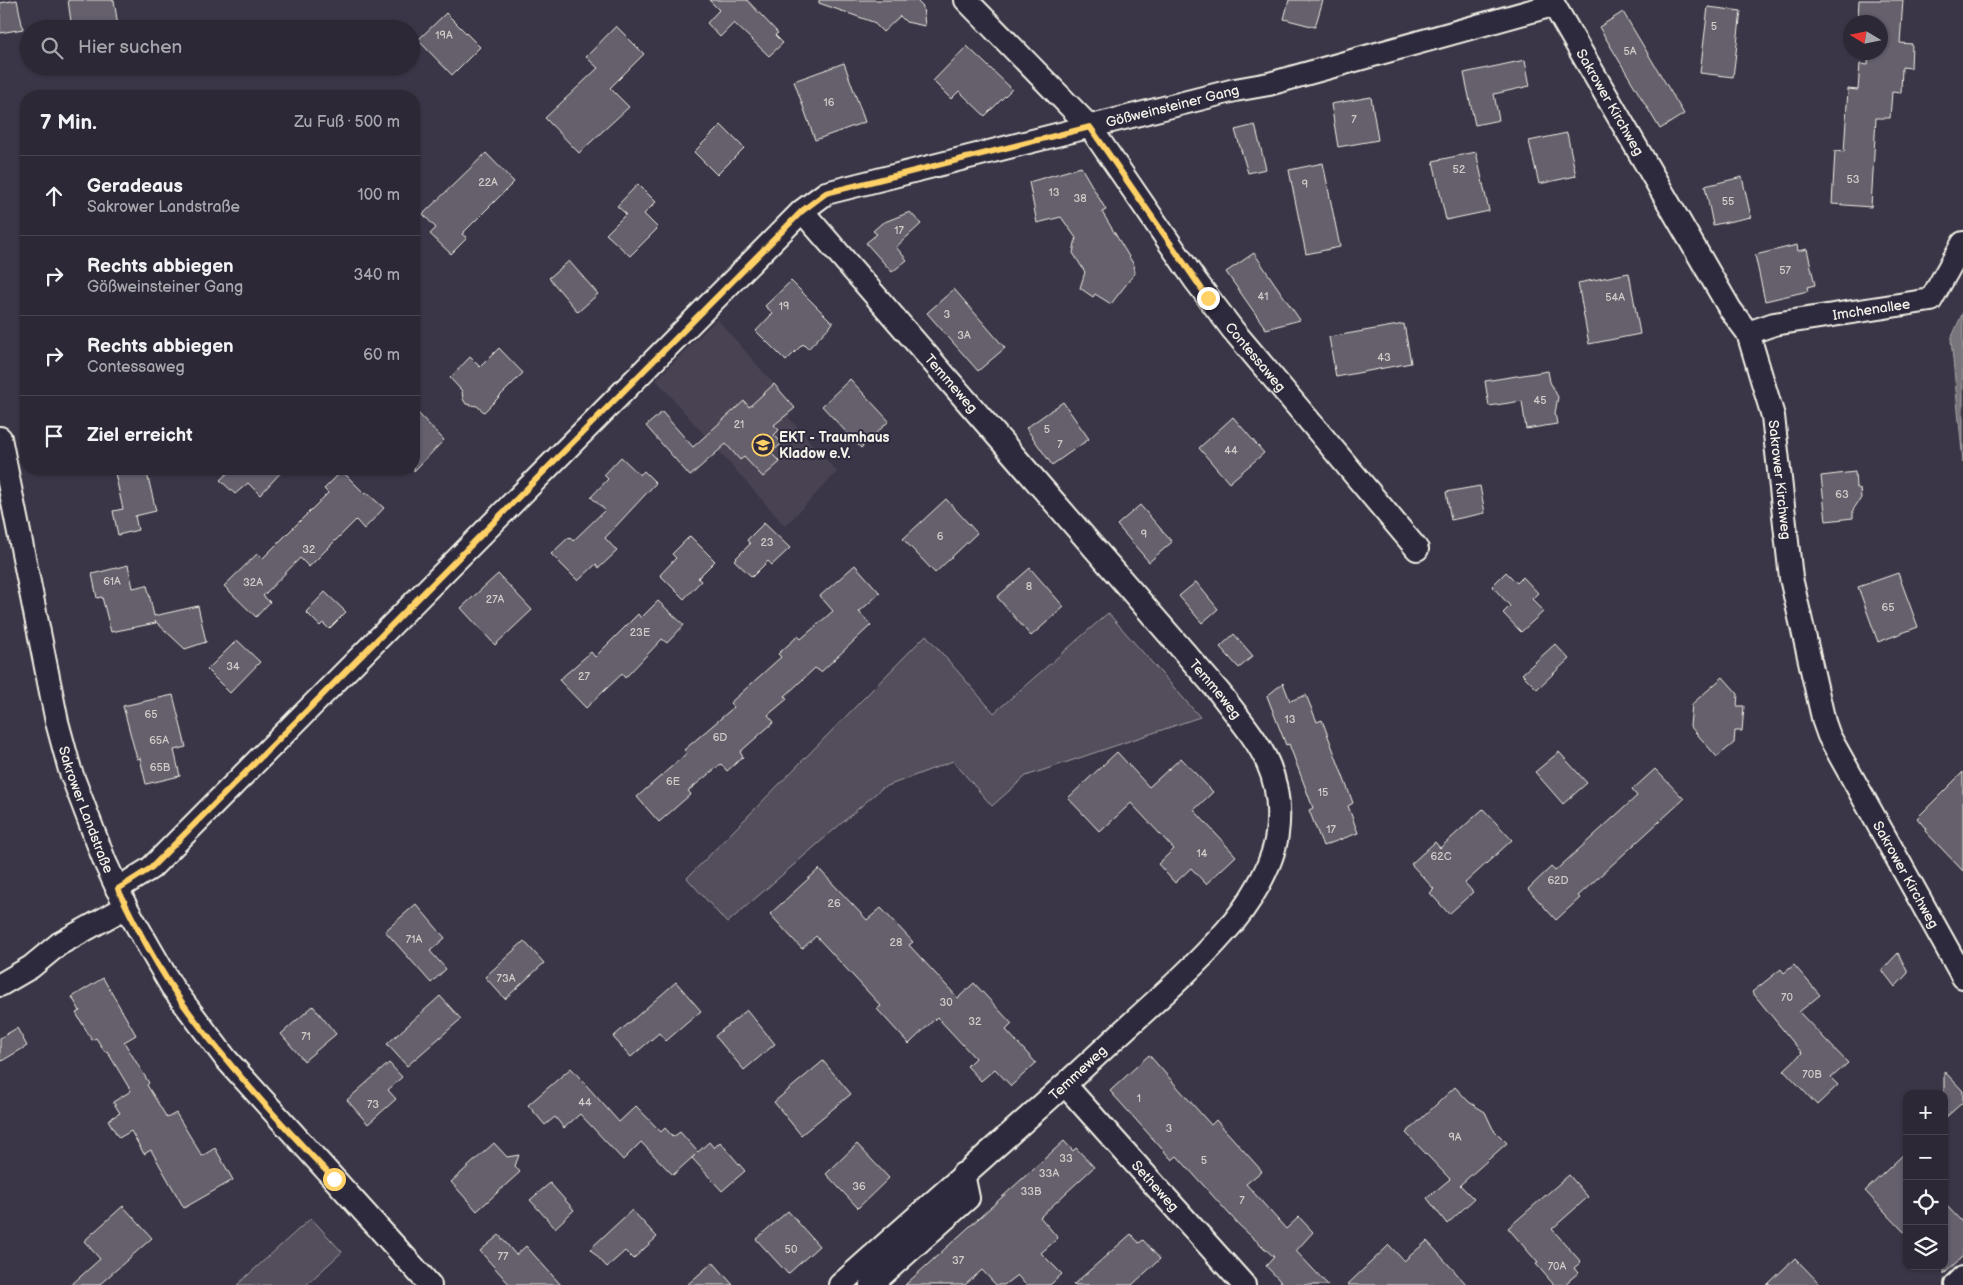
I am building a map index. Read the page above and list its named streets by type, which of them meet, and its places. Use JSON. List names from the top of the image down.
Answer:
{
  "streets": {
    "street": [
      "Sakrower Kirchweg",
      "Gößweinsteiner Gang",
      "Imchenallee",
      "Contessaweg",
      "Temmeweg",
      "Sakrower Landstraße",
      "Setheweg"
    ]
  },
  "crossings": [
    ["Sakrower Kirchweg", "Gößweinsteiner Gang"],
    ["Sakrower Kirchweg", "Imchenallee"],
    ["Gößweinsteiner Gang", "Contessaweg"],
    ["Gößweinsteiner Gang", "Temmeweg"],
    ["Gößweinsteiner Gang", "Sakrower Landstraße"],
    ["Temmeweg", "Setheweg"]
  ],
  "places": {
    "school or university": ["EKT - Traumhaus Kladow e.V."]
  },
  "house_numbers": [
    "5",
    "19A",
    "5A",
    "16",
    "7",
    "52",
    "53",
    "22A",
    "9",
    "13",
    "38",
    "55",
    "17",
    "57",
    "41",
    "54A",
    "19",
    "3",
    "3A",
    "43",
    "45",
    "21",
    "5",
    "7",
    "44",
    "63",
    "9",
    "6",
    "23",
    "32",
    "61A",
    "32A",
    "8",
    "27A",
    "65",
    "23E",
    "34",
    "27",
    "65",
    "13",
    "6D",
    "65A",
    "65B",
    "6E",
    "15",
    "17",
    "14",
    "62C",
    "62D",
    "26",
    "71A",
    "28",
    "73A",
    "70",
    "30",
    "32",
    "71",
    "70B",
    "1",
    "44",
    "73",
    "3",
    "9A",
    "33",
    "5",
    "33A",
    "36",
    "33B",
    "7",
    "50",
    "77",
    "37",
    "70A"
  ],
  "north": "left",
  "page": {
    "search": "Hier suchen",
    "heading": ["7 Min.", "Zu Fuß · 500 m"],
    "list": [
      ["Geradeaus", "Sakrower Landstraße", "100 m"],
      ["Rechts abbiegen", "Gößweinsteiner Gang", "340 m"],
      ["Rechts abbiegen", "Contessaweg", "60 m"],
      "Ziel erreicht"
    ],
    "map_buttons": ["+", "−"]
  }
}
